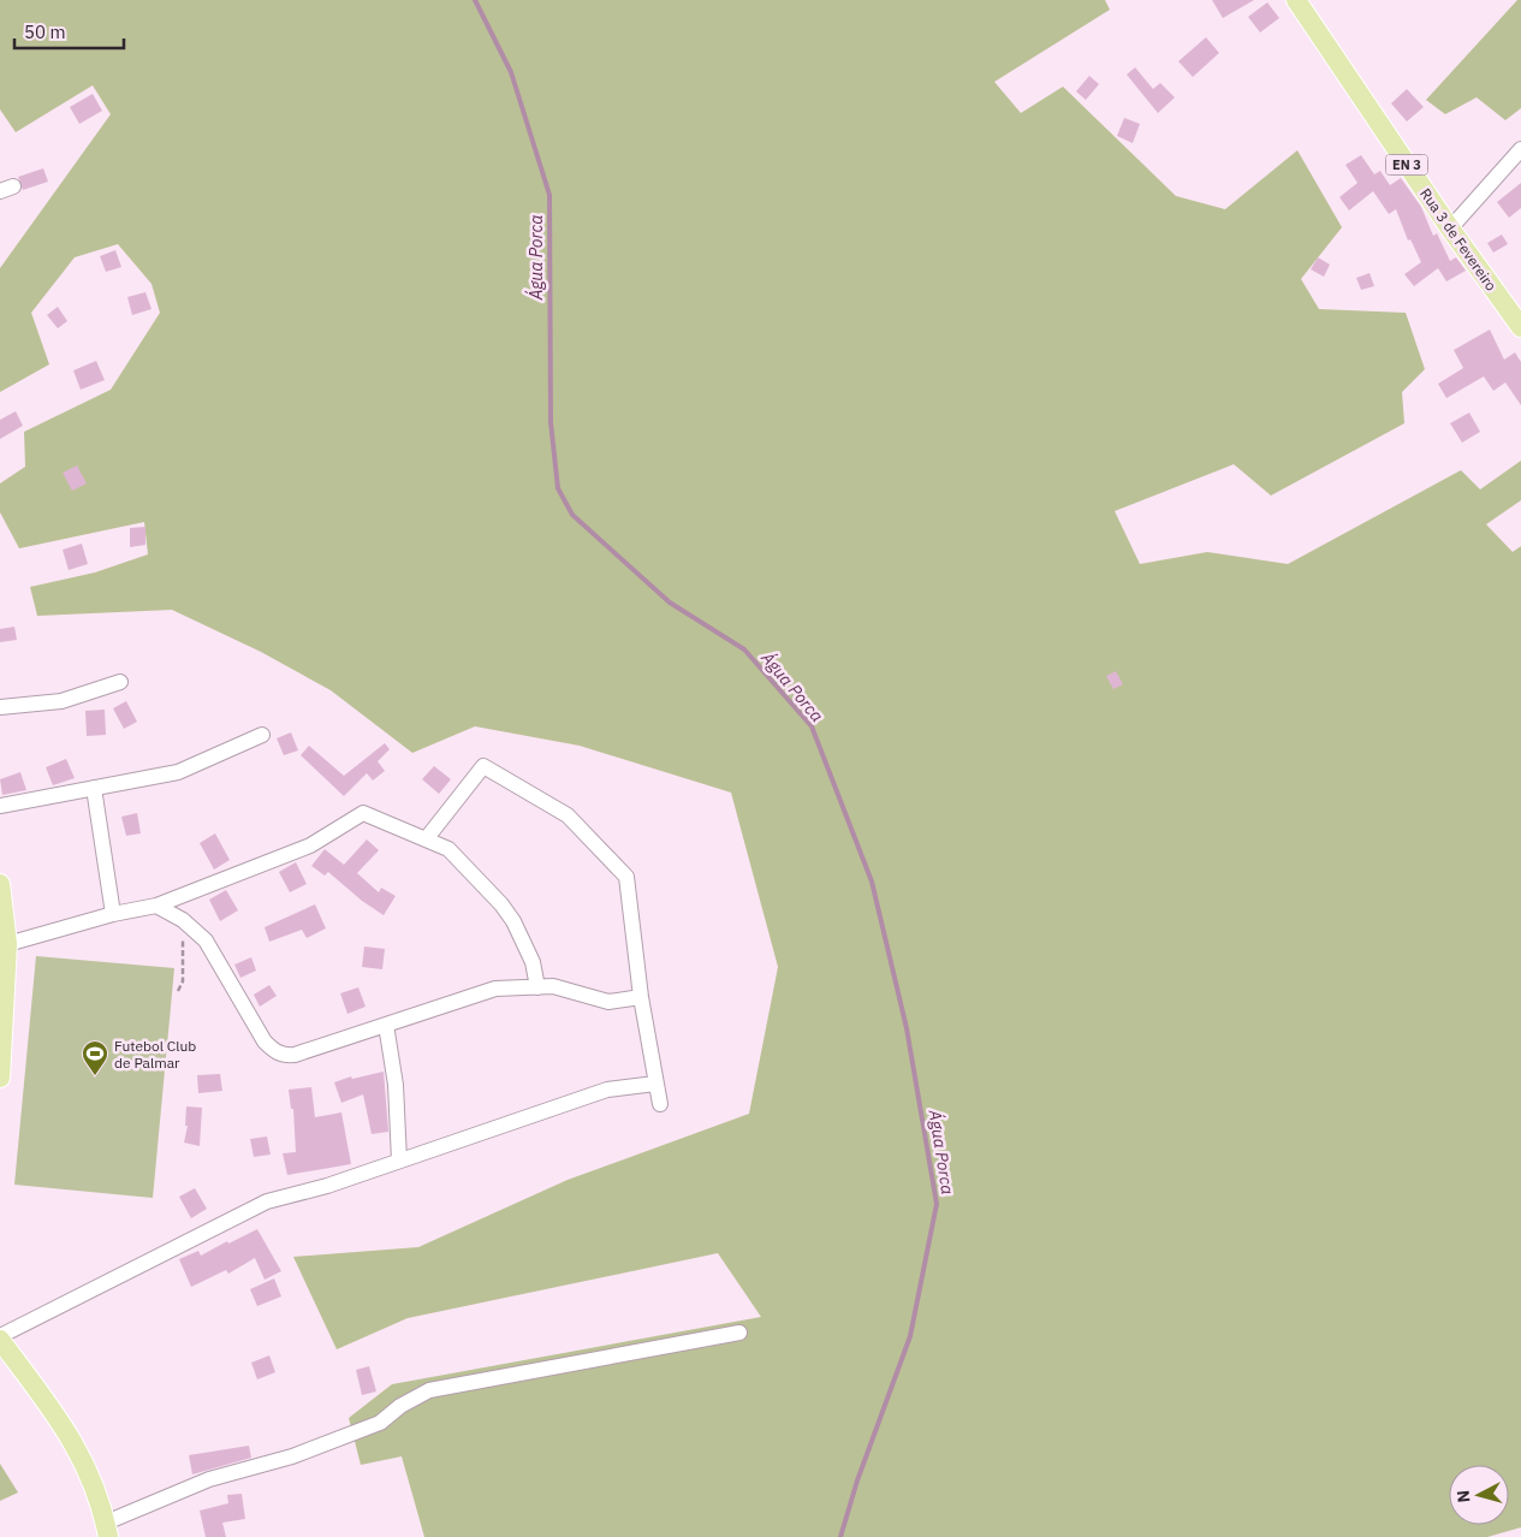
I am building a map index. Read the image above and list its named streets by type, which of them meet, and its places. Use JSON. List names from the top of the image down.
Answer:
{
  "streets": {
    "main road": ["EN 3", "Rua 3 de Fevereiro"]
  },
  "water": ["Água Porca"],
  "places": {
    "sports": ["Futebol Club de Palmar"]
  },
  "scale_bar": "50 m",
  "north": "left"
}
